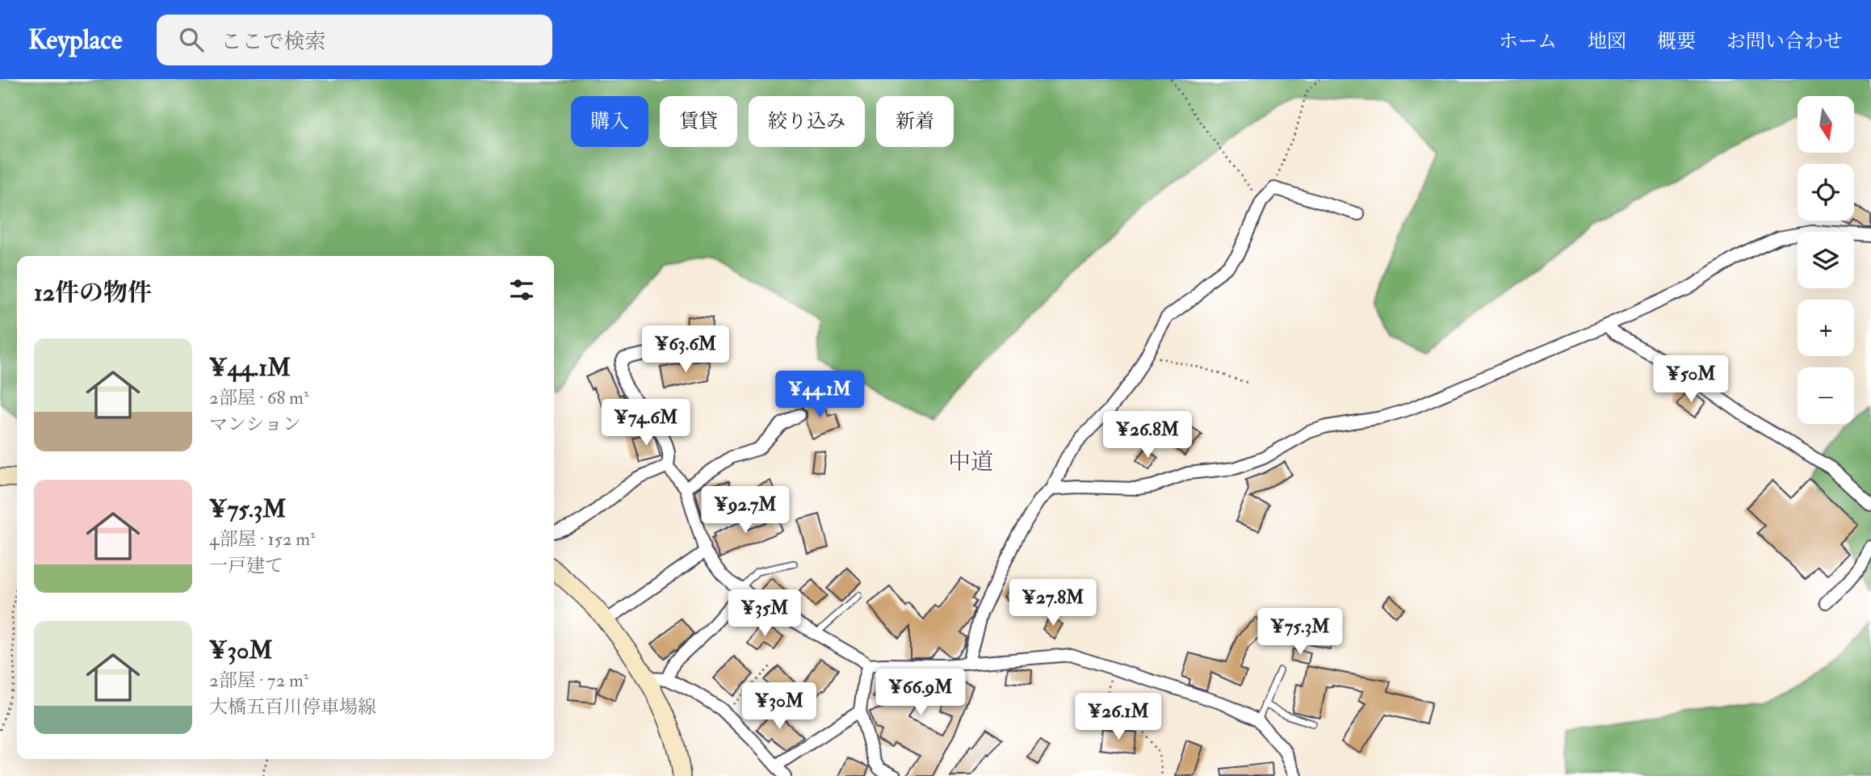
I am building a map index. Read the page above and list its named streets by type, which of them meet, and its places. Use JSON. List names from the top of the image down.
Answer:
{
  "districts": ["中道"],
  "north": "bottom",
  "page": {
    "header": "Keyplace",
    "search": "ここで検索",
    "nav": [
      "ホーム",
      "地図",
      "概要",
      "お問い合わせ"
    ],
    "map_buttons": ["+", "−"],
    "chip": [
      "購入",
      "賃貸",
      "絞り込み",
      "新着"
    ],
    "heading": "12件の物件",
    "list": [
      {
        "name": "¥44.1M",
        "note": "2部屋 · 68 m² · マンション"
      },
      {
        "name": "¥75.3M",
        "note": "4部屋 · 152 m² · 一戸建て"
      },
      {
        "name": "¥30M",
        "note": "2部屋 · 72 m² · 大橋五百川停車場線"
      }
    ],
    "price": [
      "¥63.6M",
      "¥50M",
      "¥44.1M",
      "¥74.6M",
      "¥26.8M",
      "¥92.7M",
      "¥27.8M",
      "¥35M",
      "¥75.3M",
      "¥66.9M",
      "¥30M",
      "¥26.1M"
    ]
  }
}
